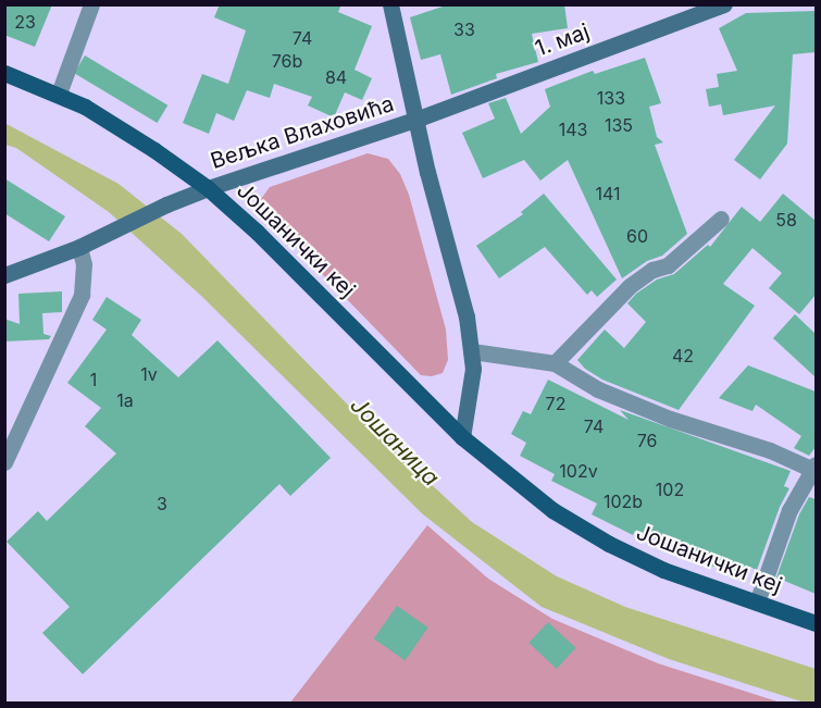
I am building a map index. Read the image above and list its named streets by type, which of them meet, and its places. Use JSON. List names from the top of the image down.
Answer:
{
  "streets": {
    "main road": ["Јошанички кеј"],
    "street": ["1. мај", "Вељка Влаховића"]
  },
  "crossings": [
    ["1. мај", "Вељка Влаховића"],
    ["Вељка Влаховића", "Јошанички кеј"]
  ],
  "water": ["Јошаница"],
  "house_numbers": [
    "23",
    "33",
    "74",
    "76b",
    "84",
    "133",
    "135",
    "143",
    "141",
    "58",
    "60",
    "42",
    "1v",
    "1",
    "1a",
    "72",
    "74",
    "76",
    "102v",
    "102",
    "102b",
    "3"
  ]
}
